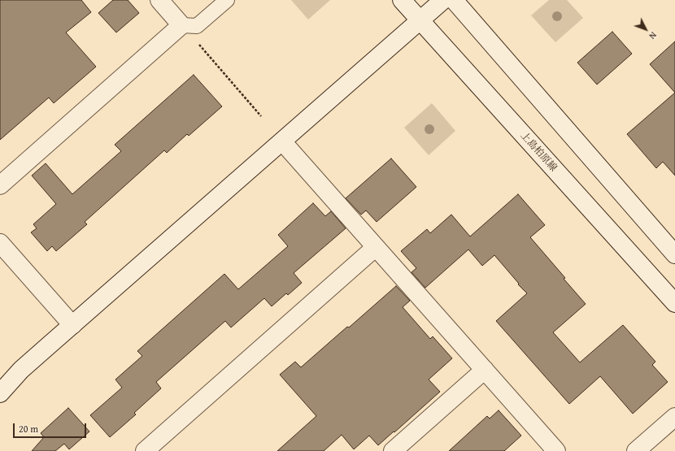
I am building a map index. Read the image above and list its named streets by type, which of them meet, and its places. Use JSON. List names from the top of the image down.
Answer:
{
  "streets": {
    "street": ["上島柏原線"]
  },
  "scale_bar": "20 m",
  "north": "bottom right"
}
